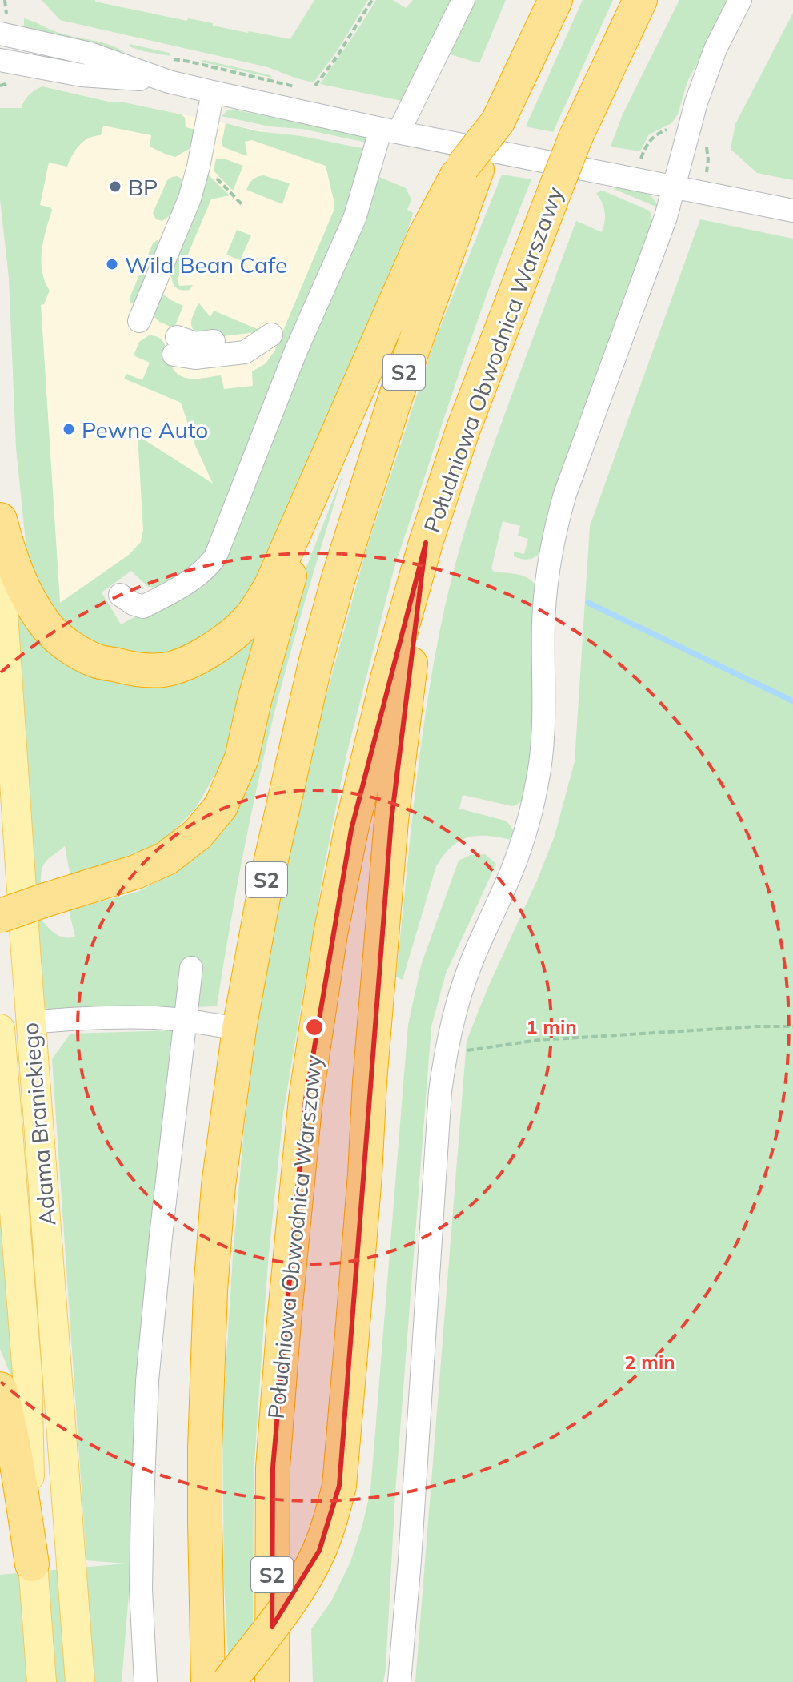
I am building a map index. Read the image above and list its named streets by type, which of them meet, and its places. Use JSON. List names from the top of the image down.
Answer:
{
  "streets": {
    "highway": ["Południowa Obwodnica Warszawy", "S2"],
    "main road": ["Adama Branickiego"]
  },
  "places": ["BP", "Wild Bean Cafe", "Pewne Auto"],
  "rings": ["1 min", "2 min"]
}
